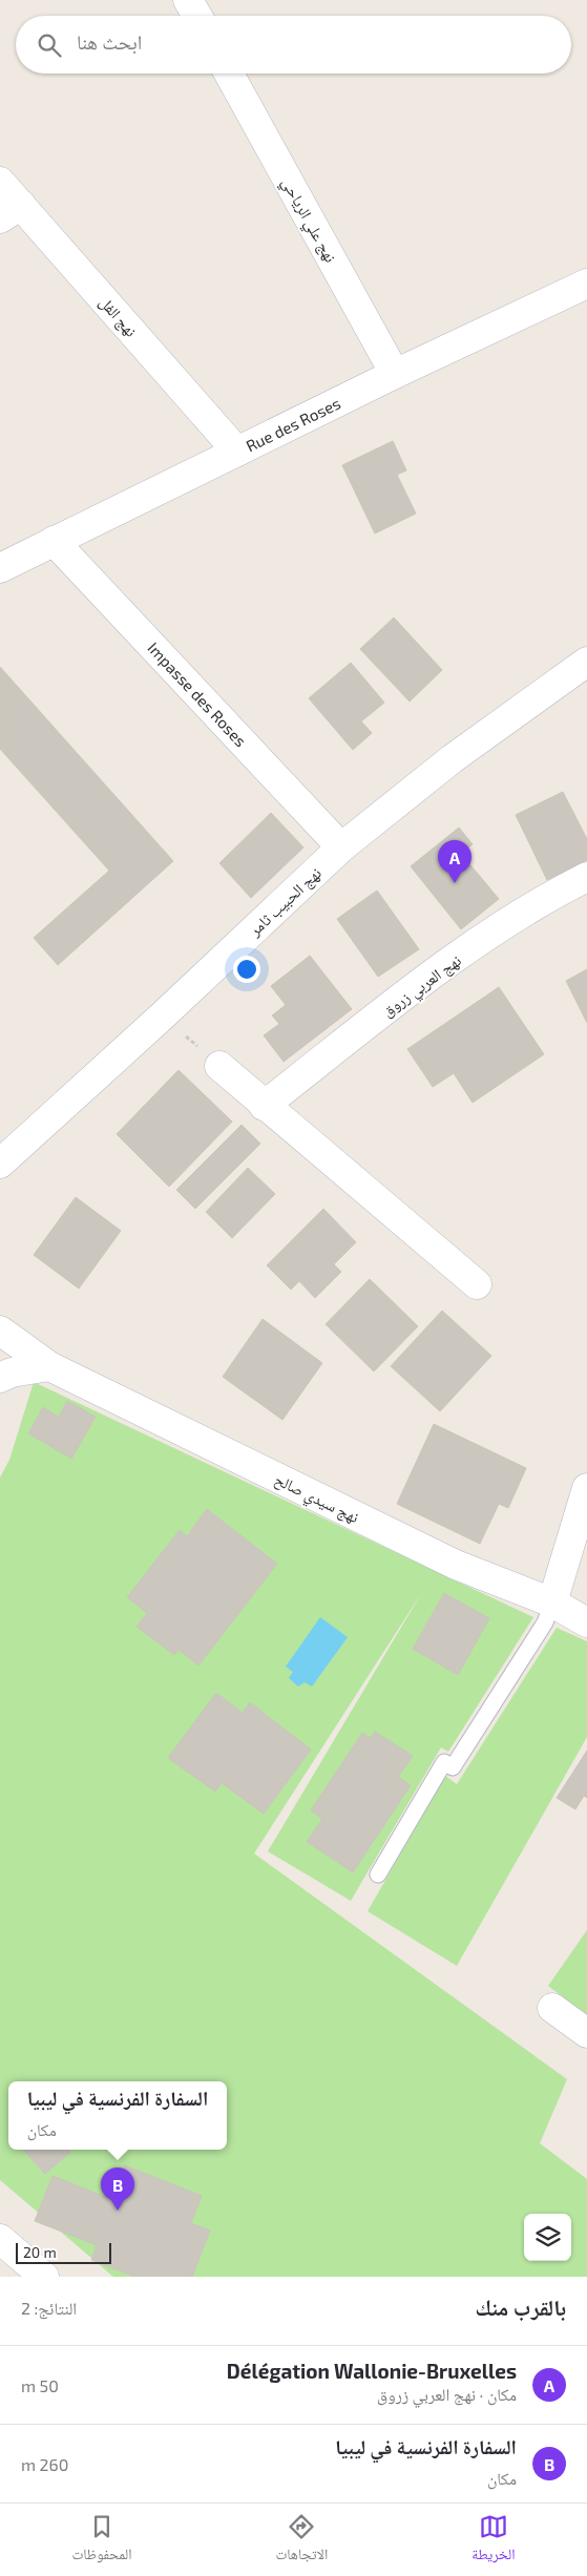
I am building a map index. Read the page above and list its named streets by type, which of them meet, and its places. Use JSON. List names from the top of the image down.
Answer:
{
  "streets": {
    "street": [
      "نهج علي الرياحي",
      "نهج الفل",
      "Rue des Roses",
      "Impasse des Roses",
      "نهج الحبيب ثامر",
      "نهج العربي زروق",
      "نهج سيدي صالح"
    ]
  },
  "crossings": [
    ["نهج علي الرياحي", "Rue des Roses"],
    ["نهج الفل", "Rue des Roses"],
    ["Rue des Roses", "Impasse des Roses"],
    ["Impasse des Roses", "نهج الحبيب ثامر"]
  ],
  "scale_bar": "20 m",
  "page": {
    "search": "ابحث هنا",
    "pins": ["A", "B"],
    "popup": ["السفارة الفرنسية في ليبيا", "مكان"],
    "scale": "20 m",
    "heading": ["بالقرب منك", "النتائج: 2"],
    "list": [
      {
        "mark": "A",
        "name": "Délégation Wallonie-Bruxelles",
        "note": "مكان · نهج العربي زروق",
        "value": "50 m"
      },
      {
        "mark": "B",
        "name": "السفارة الفرنسية في ليبيا",
        "note": "مكان",
        "value": "260 m"
      }
    ],
    "nav": ["الخريطة", "الاتجاهات", "المحفوظات"]
  }
}
